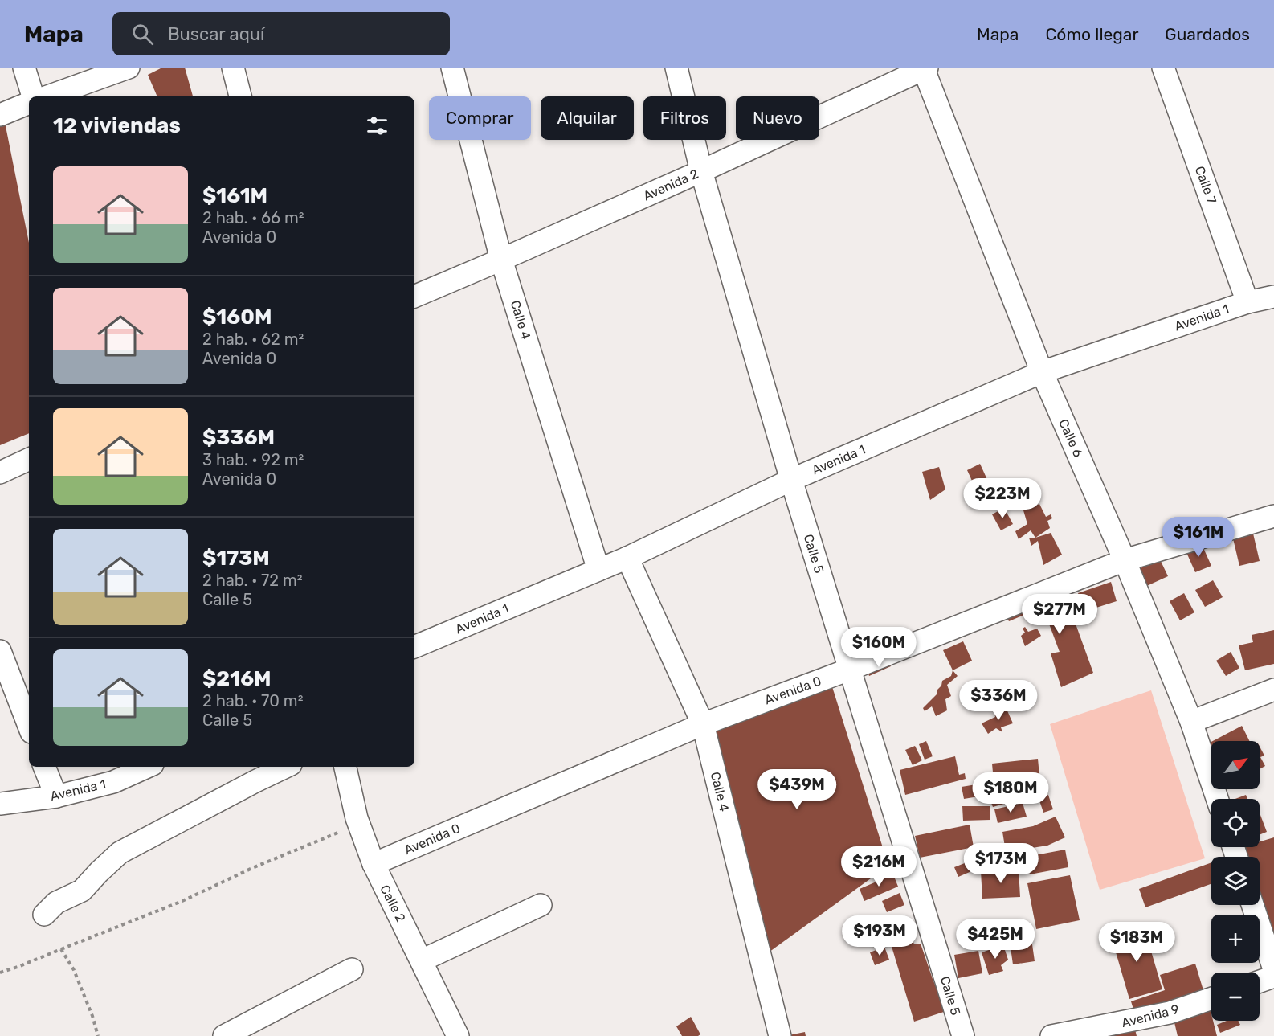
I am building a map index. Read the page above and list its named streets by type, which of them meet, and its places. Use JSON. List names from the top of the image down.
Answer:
{
  "streets": {
    "street": [
      "Avenida 2",
      "Calle 7",
      "Avenida 1",
      "Calle 4",
      "Calle 6",
      "Calle 5",
      "Avenida 0",
      "Calle 2",
      "Avenida 9"
    ]
  },
  "crossings": [
    ["Avenida 2", "Calle 4"],
    ["Avenida 2", "Calle 6"],
    ["Avenida 2", "Calle 5"],
    ["Calle 7", "Avenida 1"],
    ["Avenida 1", "Calle 4"],
    ["Avenida 1", "Calle 6"],
    ["Avenida 1", "Calle 5"],
    ["Calle 4", "Avenida 0"],
    ["Calle 6", "Avenida 0"],
    ["Calle 5", "Avenida 0"],
    ["Avenida 0", "Calle 2"]
  ],
  "north": "top right",
  "page": {
    "header": "Mapa",
    "search": "Buscar aquí",
    "nav": ["Mapa", "Cómo llegar", "Guardados"],
    "chip": [
      "Comprar",
      "Alquilar",
      "Filtros",
      "Nuevo"
    ],
    "heading": "12 viviendas",
    "list": [
      {
        "name": "$161M",
        "note": "2 hab. · 66 m² · Avenida 0"
      },
      {
        "name": "$160M",
        "note": "2 hab. · 62 m² · Avenida 0"
      },
      {
        "name": "$336M",
        "note": "3 hab. · 92 m² · Avenida 0"
      },
      {
        "name": "$173M",
        "note": "2 hab. · 72 m² · Calle 5"
      },
      {
        "name": "$216M",
        "note": "2 hab. · 70 m² · Calle 5"
      }
    ],
    "price": [
      "$223M",
      "$161M",
      "$277M",
      "$160M",
      "$336M",
      "$439M",
      "$180M",
      "$173M",
      "$216M",
      "$193M",
      "$425M",
      "$183M"
    ],
    "map_buttons": ["+", "−"]
  }
}
